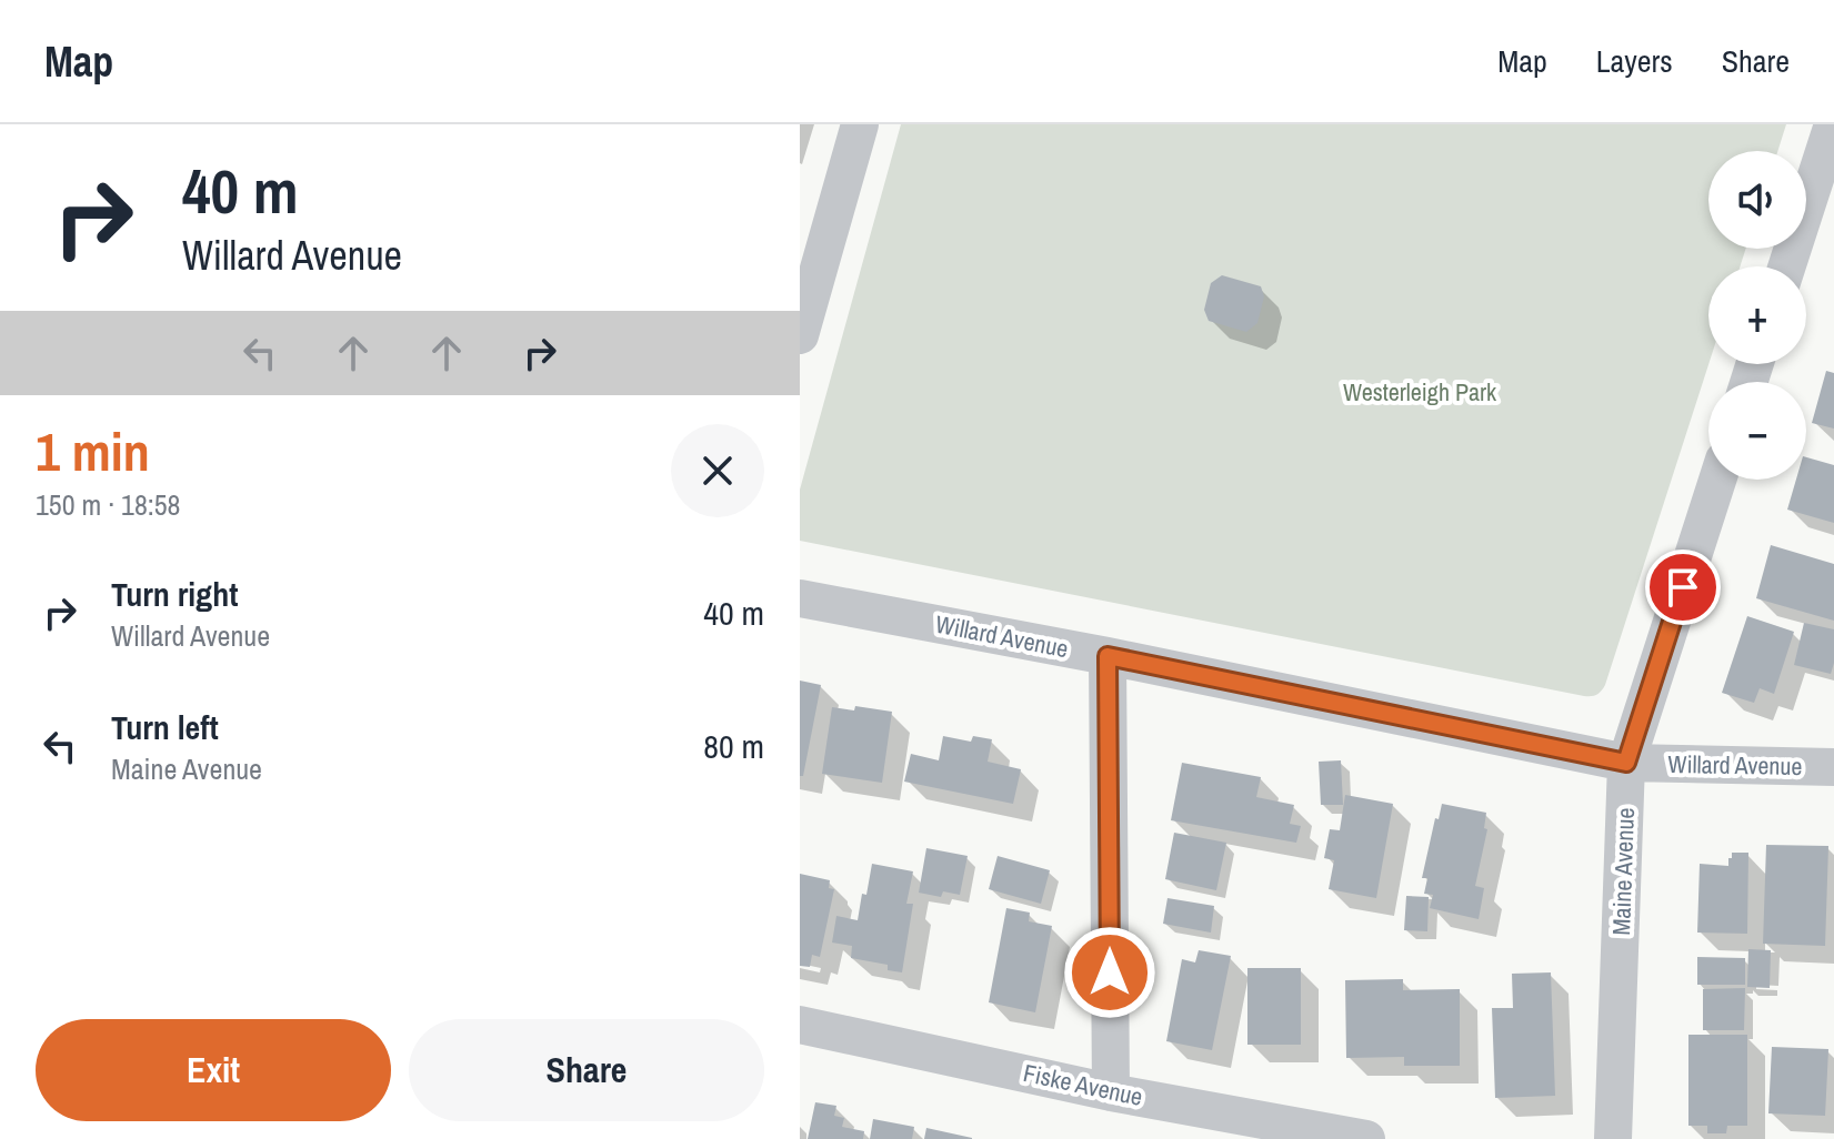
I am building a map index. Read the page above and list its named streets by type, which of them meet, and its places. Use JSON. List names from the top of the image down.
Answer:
{
  "streets": {
    "street": ["Willard Avenue", "Maine Avenue", "Fiske Avenue"]
  },
  "crossings": [
    ["Willard Avenue", "Maine Avenue"]
  ],
  "parks": ["Westerleigh Park"],
  "page": {
    "header": "Map",
    "nav": ["Map", "Layers", "Share"],
    "turn": ["40 m", "Willard Avenue"],
    "map_buttons": ["+", "−"],
    "heading": ["1 min", "150 m · 18:58"],
    "list": [
      {
        "name": "Turn right",
        "note": "Willard Avenue",
        "value": "40 m"
      },
      {
        "name": "Turn left",
        "note": "Maine Avenue",
        "value": "80 m"
      }
    ],
    "buttons": ["Exit", "Share"]
  }
}
